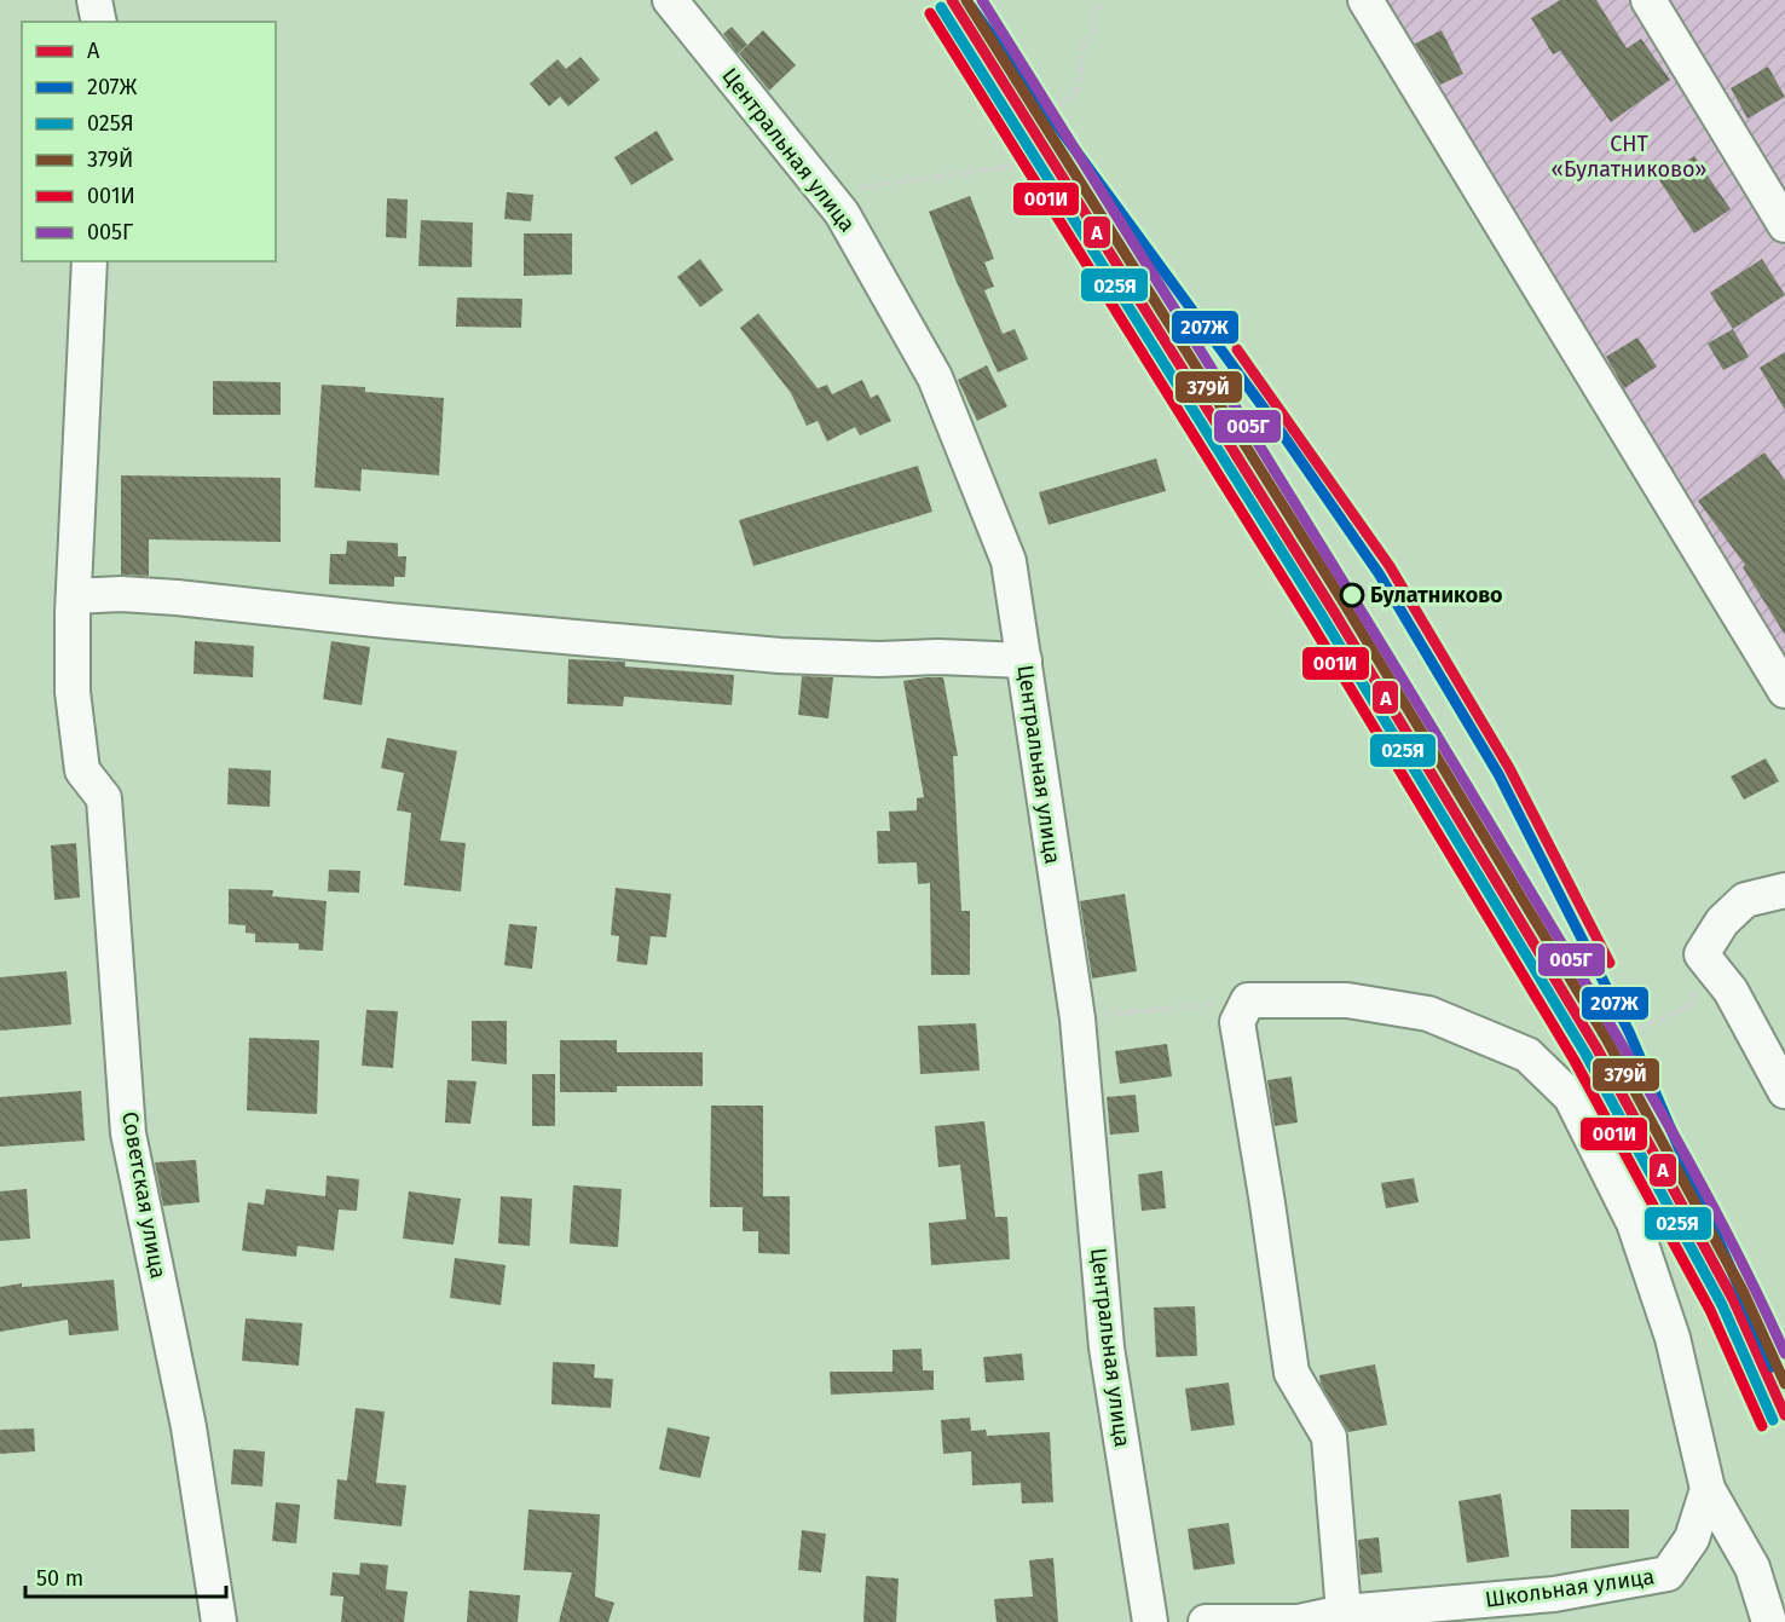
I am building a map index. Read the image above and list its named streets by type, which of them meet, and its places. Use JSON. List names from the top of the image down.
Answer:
{
  "streets": {
    "street": ["Центральная улица", "Советская улица", "Школьная улица"]
  },
  "parks": ["СНТ «Булатниково»"],
  "places": ["Булатниково"],
  "lines": [
    "transit line A",
    "transit line 379Й",
    "transit line 005Г",
    "transit line 207Ж",
    "transit line 025Я",
    "transit line 001И"
  ],
  "legend": [
    "A",
    "207Ж",
    "025Я",
    "379Й",
    "001И",
    "005Г"
  ],
  "scale_bar": "50 m"
}
